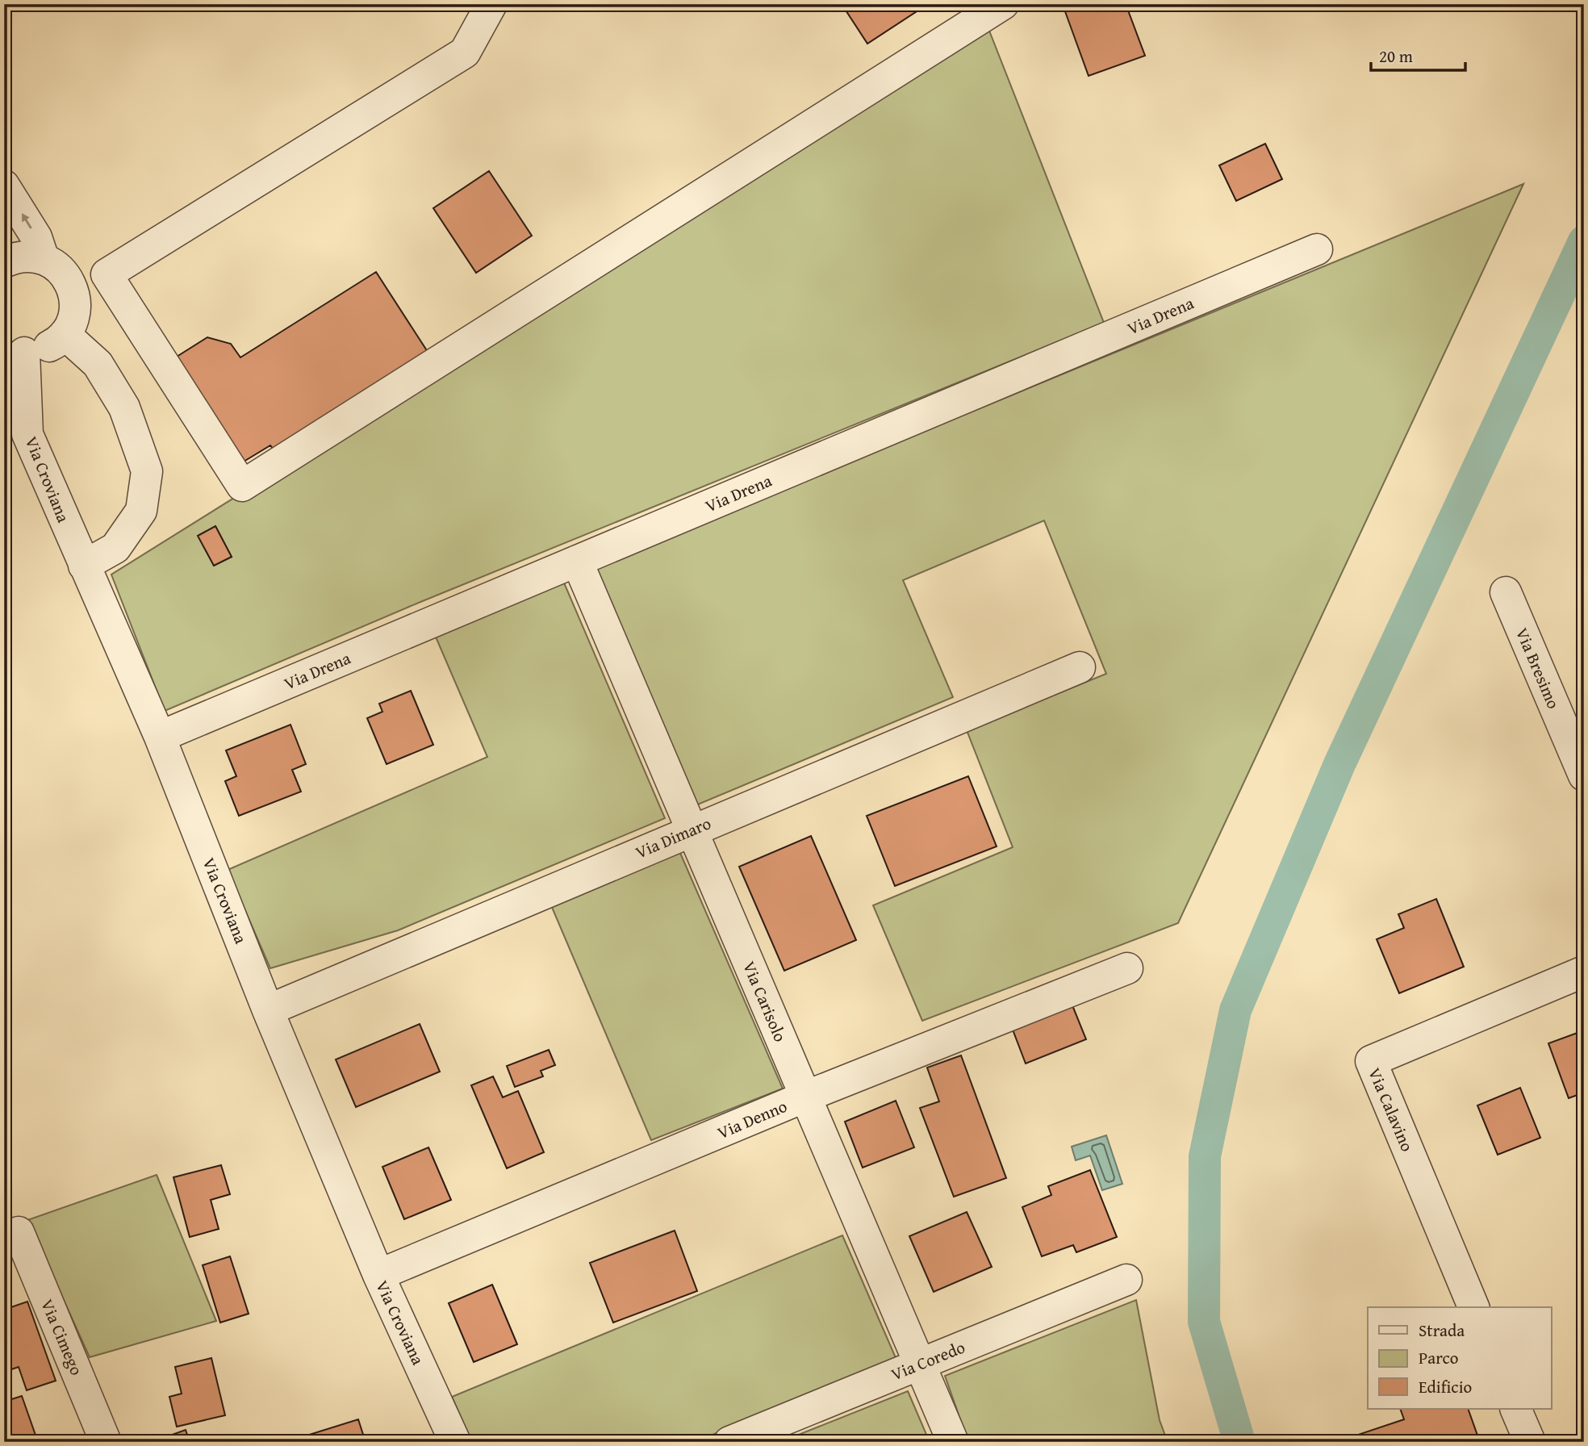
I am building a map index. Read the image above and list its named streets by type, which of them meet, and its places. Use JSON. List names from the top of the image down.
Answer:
{
  "streets": {
    "street": [
      "Via Drena",
      "Via Croviana",
      "Via Bresimo",
      "Via Dimaro",
      "Via Carisolo",
      "Via Calavino",
      "Via Denno",
      "Via Cimego",
      "Via Coredo"
    ]
  },
  "crossings": [
    ["Via Drena", "Via Croviana"],
    ["Via Drena", "Via Carisolo"],
    ["Via Croviana", "Via Dimaro"],
    ["Via Croviana", "Via Denno"],
    ["Via Dimaro", "Via Carisolo"],
    ["Via Carisolo", "Via Denno"],
    ["Via Carisolo", "Via Coredo"]
  ],
  "legend": ["Strada", "Parco", "Edificio"],
  "scale_bar": "20 m"
}
